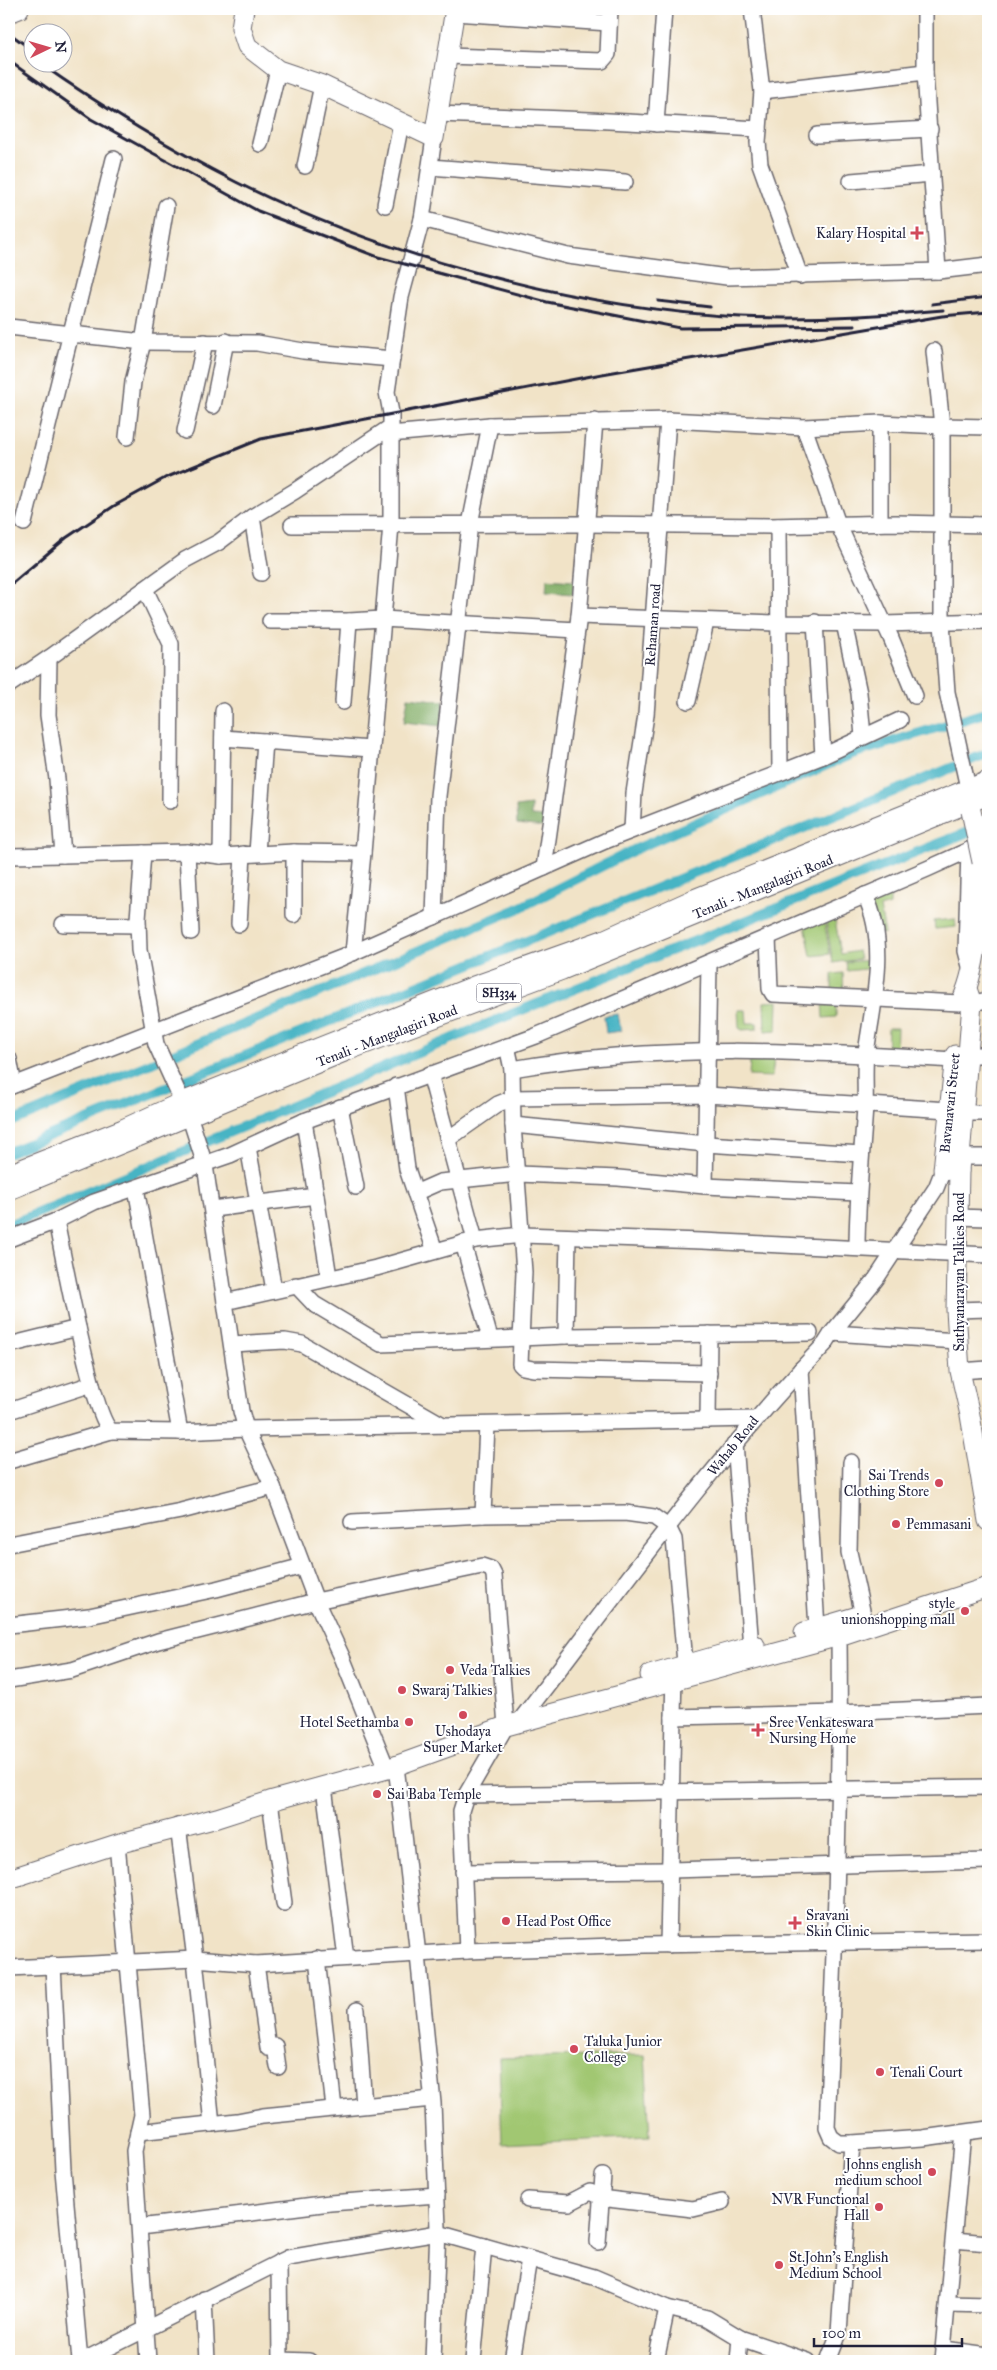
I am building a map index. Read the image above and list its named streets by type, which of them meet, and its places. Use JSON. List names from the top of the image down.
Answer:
{
  "streets": {
    "main road": ["SH334", "Bavanavari Street", "Sathyanarayan Talkies Road"],
    "street": ["Rehaman road", "Wahab Road"]
  },
  "crossings": [
    ["SH334", "Bavanavari Street"],
    ["Bavanavari Street", "Sathyanarayan Talkies Road"],
    ["Bavanavari Street", "Wahab Road"],
    ["Sathyanarayan Talkies Road", "Wahab Road"]
  ],
  "places": {
    "health": ["Kalary Hospital", "Sree Venkateswara Nursing Home", "Sravani Skin Clinic"],
    "other": [
      "Sai Trends Clothing Store",
      "Pemmasani",
      "style unionshopping mall",
      "Veda Talkies",
      "Swaraj Talkies",
      "Ushodaya Super Market",
      "Hotel Seethamba",
      "Sai Baba Temple",
      "Head Post Office",
      "Taluka Junior College",
      "Tenali Court",
      "Johns english medium school",
      "NVR Functional Hall",
      "St.John's English Medium School"
    ]
  },
  "scale_bar": "100 m",
  "north": "right"
}
